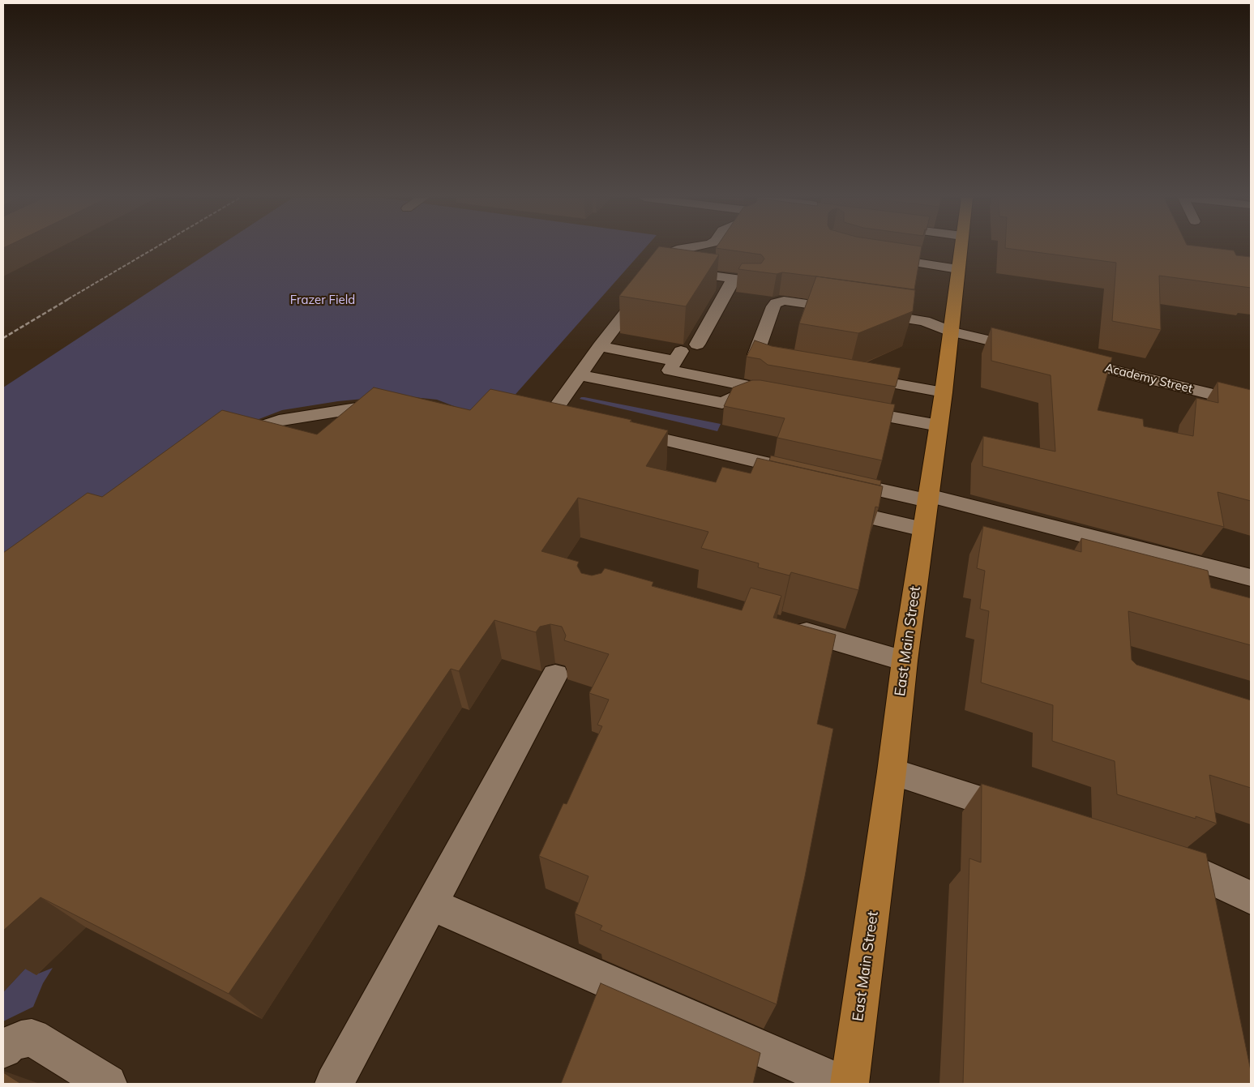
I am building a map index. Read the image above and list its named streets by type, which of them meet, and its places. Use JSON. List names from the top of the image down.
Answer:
{
  "streets": {
    "main road": ["East Main Street"],
    "street": ["Academy Street"]
  },
  "parks": ["Frazer Field"]
}
